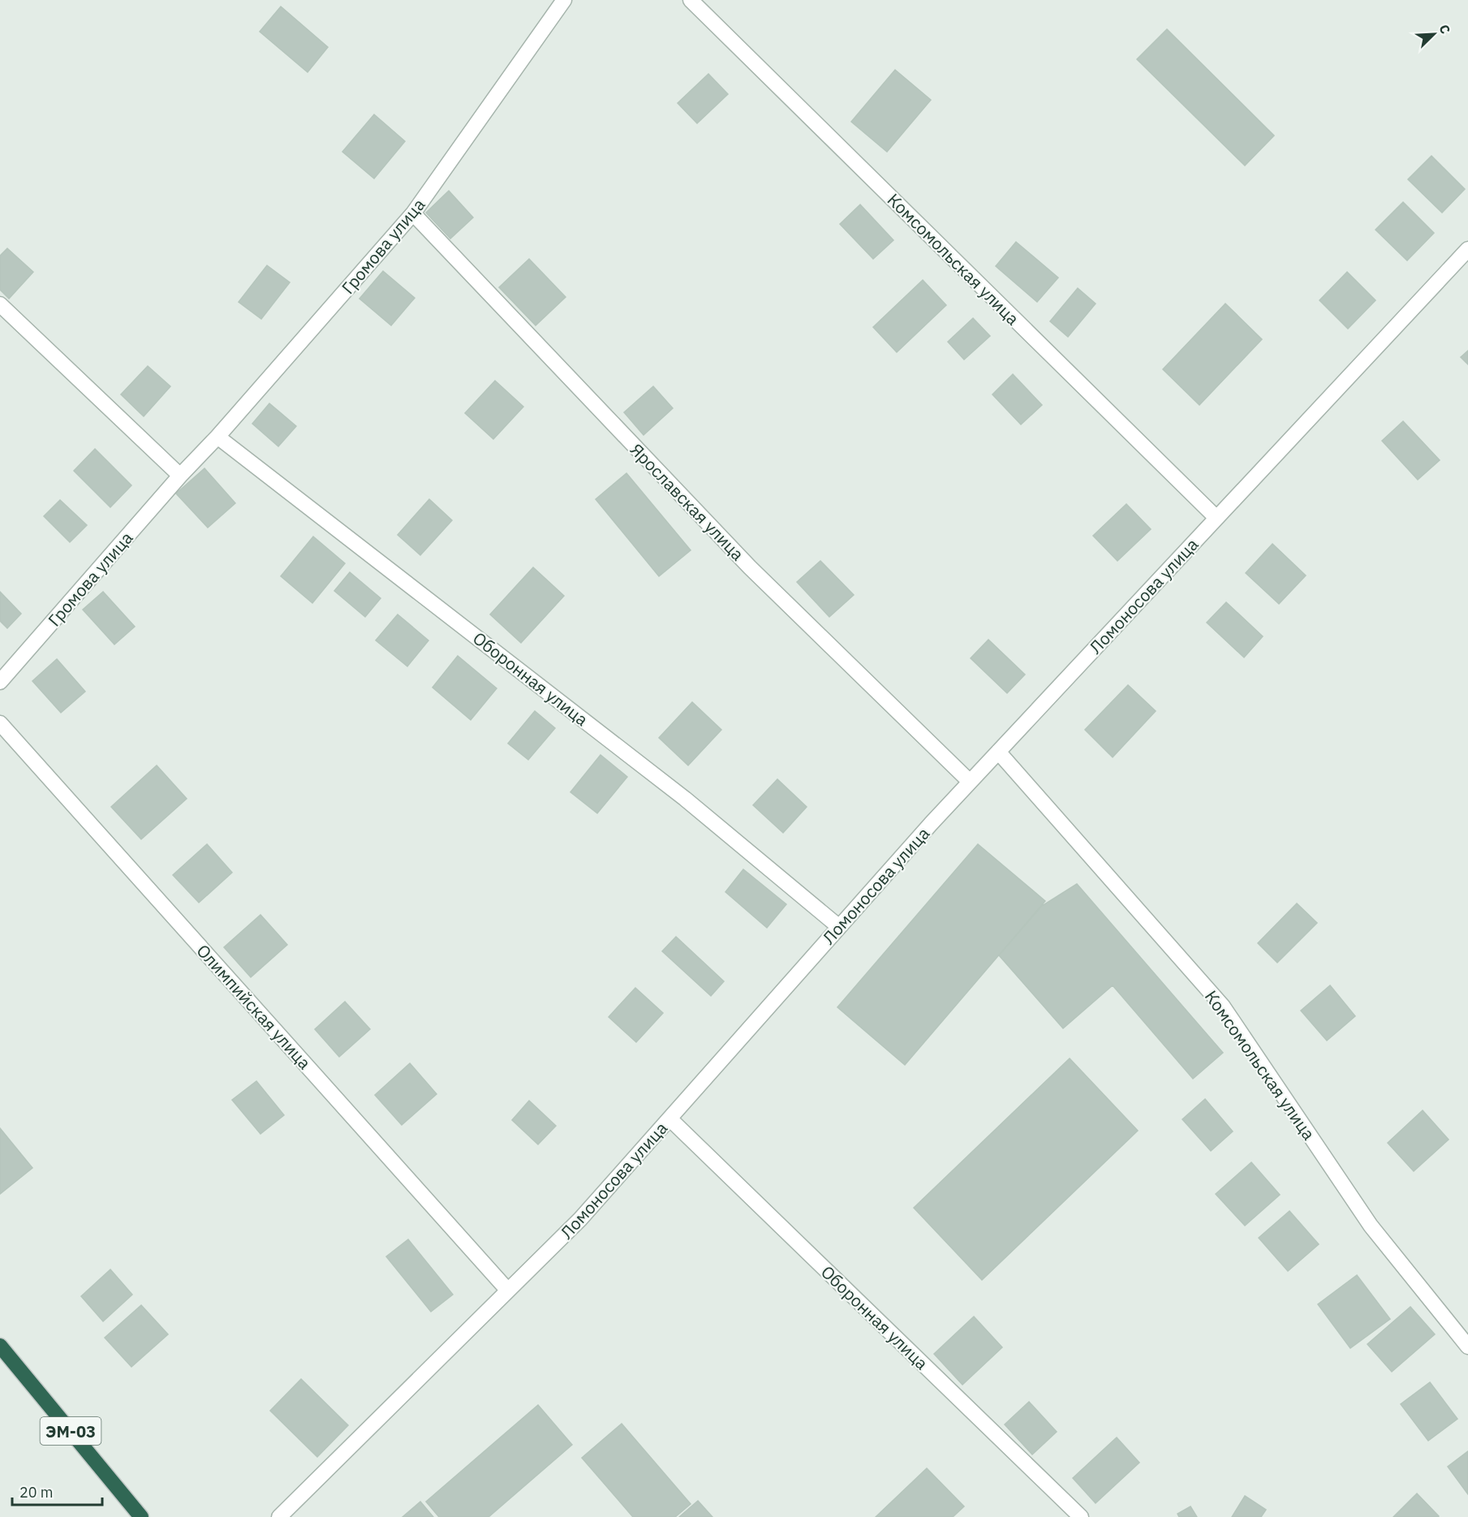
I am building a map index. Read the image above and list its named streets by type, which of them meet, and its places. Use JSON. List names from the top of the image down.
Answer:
{
  "streets": {
    "highway": ["ЭМ-03"],
    "street": [
      "Громова улица",
      "Комсомольская улица",
      "Ярославская улица",
      "Ломоносова улица",
      "Оборонная улица",
      "Олимпийская улица"
    ]
  },
  "crossings": [
    ["Громова улица", "Ярославская улица"],
    ["Громова улица", "Оборонная улица"],
    ["Комсомольская улица", "Ломоносова улица"],
    ["Ярославская улица", "Ломоносова улица"],
    ["Ломоносова улица", "Оборонная улица"],
    ["Ломоносова улица", "Олимпийская улица"]
  ],
  "scale_bar": "20 m",
  "north": "top right"
}
